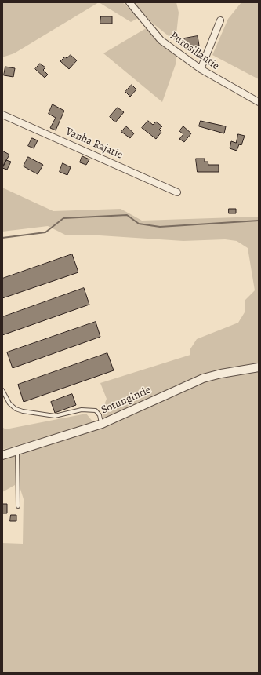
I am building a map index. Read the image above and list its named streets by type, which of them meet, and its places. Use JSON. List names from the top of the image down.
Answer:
{
  "streets": {
    "street": ["Purosillantie", "Vanha Rajatie", "Sotungintie"]
  }
}
